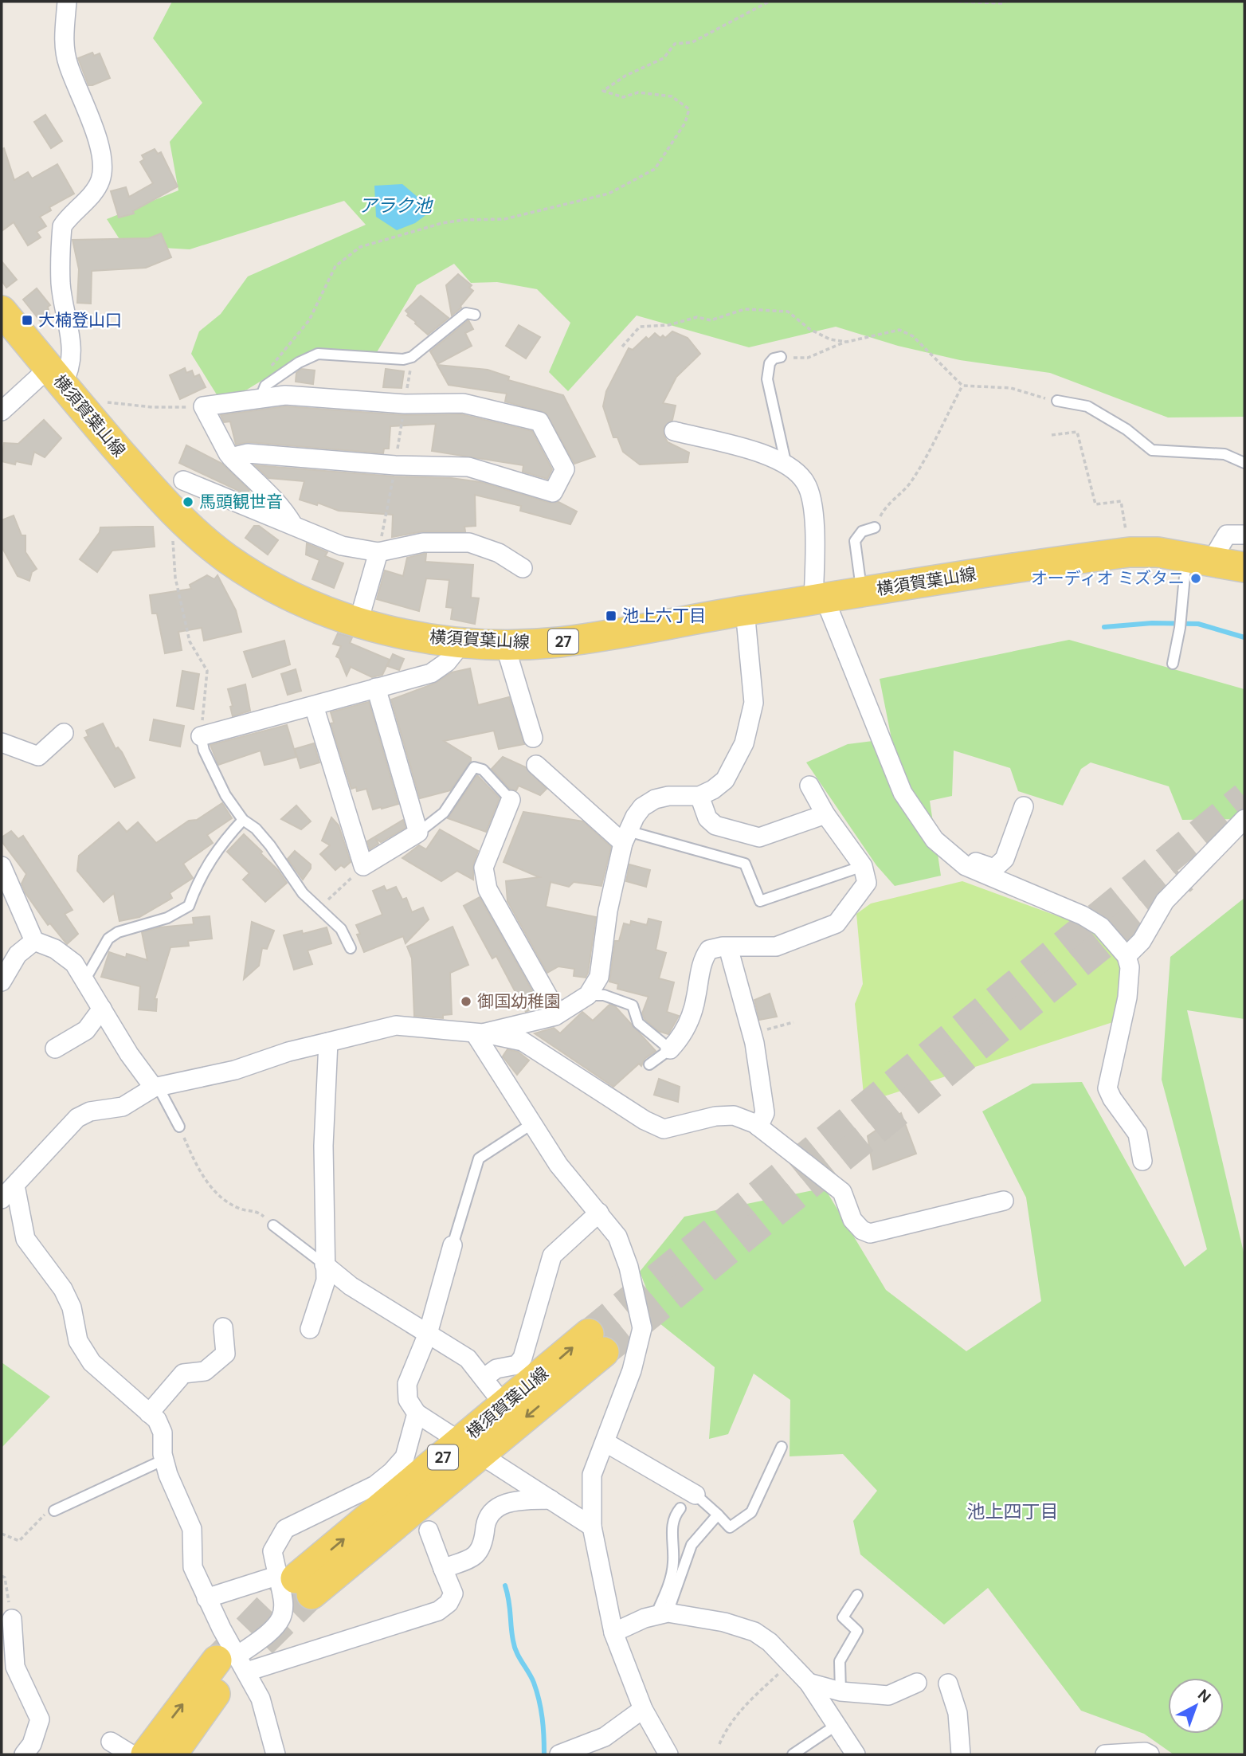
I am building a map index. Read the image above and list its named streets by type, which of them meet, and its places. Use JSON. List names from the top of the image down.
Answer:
{
  "streets": {
    "main road": ["横須賀葉山線", "27"]
  },
  "districts": ["池上四丁目"],
  "water": ["アラク池"],
  "places": {
    "transit": ["大楠登山口", "池上六丁目"],
    "other": ["馬頭観世音", "オーディオ ミズタニ", "御国幼稚園"]
  },
  "north": "top right"
}
